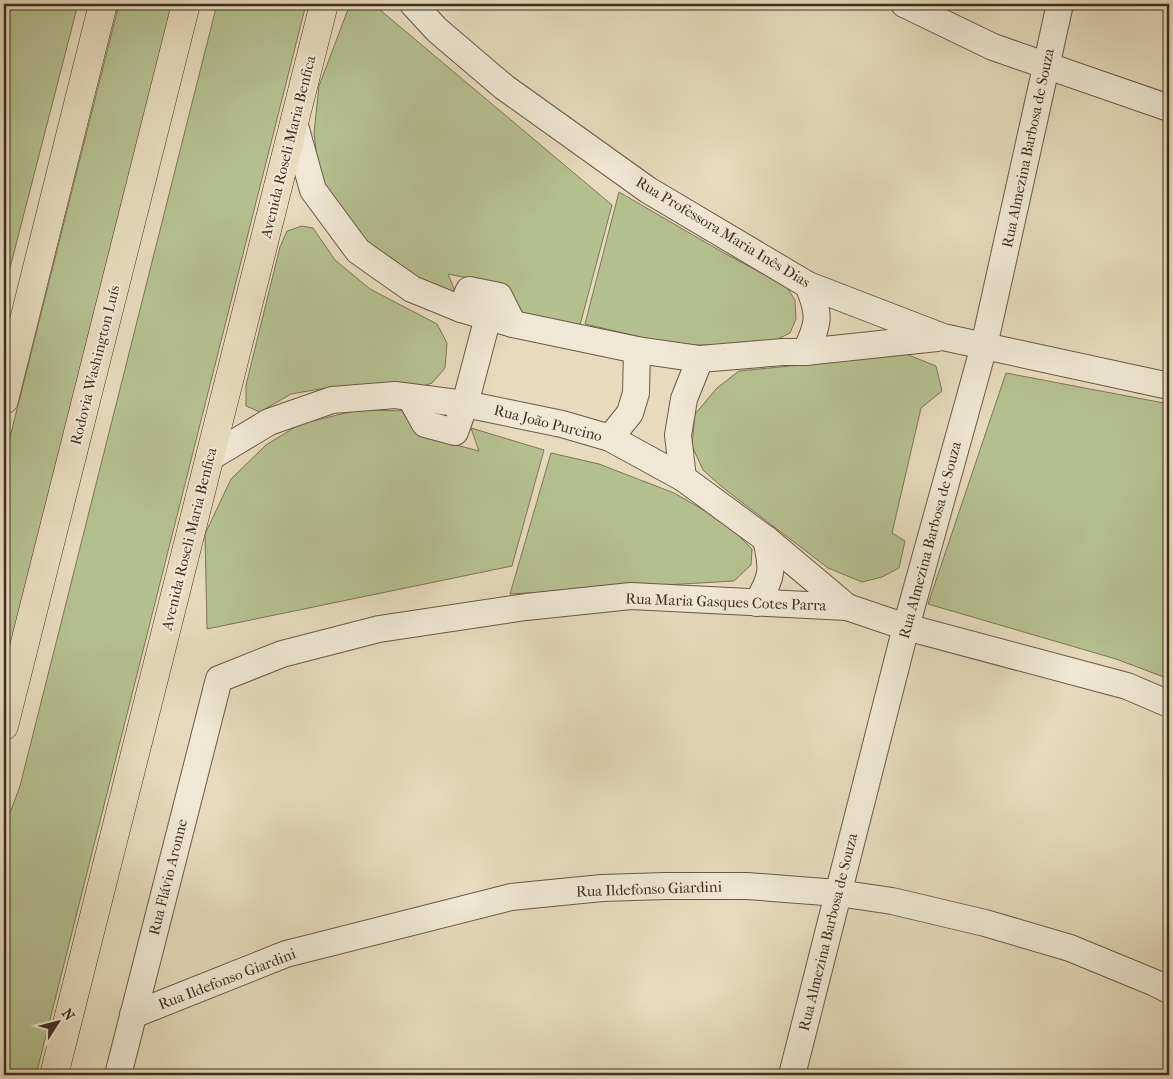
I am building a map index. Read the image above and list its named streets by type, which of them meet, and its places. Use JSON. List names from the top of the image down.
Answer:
{
  "streets": {
    "main road": ["Avenida Roseli Maria Benfica", "Rodovia Washington Luís"],
    "street": [
      "Rua Almezina Barbosa de Souza",
      "Rua Professora Maria Inês Dias",
      "Rua João Purcino",
      "Rua Maria Gasques Cotes Parra",
      "Rua Flávio Aronne",
      "Rua Ildefonso Giardini"
    ]
  },
  "crossings": [
    ["Avenida Roseli Maria Benfica", "Rua João Purcino"],
    ["Rua Almezina Barbosa de Souza", "Rua Professora Maria Inês Dias"],
    ["Rua Almezina Barbosa de Souza", "Rua Maria Gasques Cotes Parra"],
    ["Rua Almezina Barbosa de Souza", "Rua Ildefonso Giardini"],
    ["Rua João Purcino", "Rua Maria Gasques Cotes Parra"],
    ["Rua Maria Gasques Cotes Parra", "Rua Flávio Aronne"],
    ["Rua Flávio Aronne", "Rua Ildefonso Giardini"]
  ],
  "north": "top right"
}
